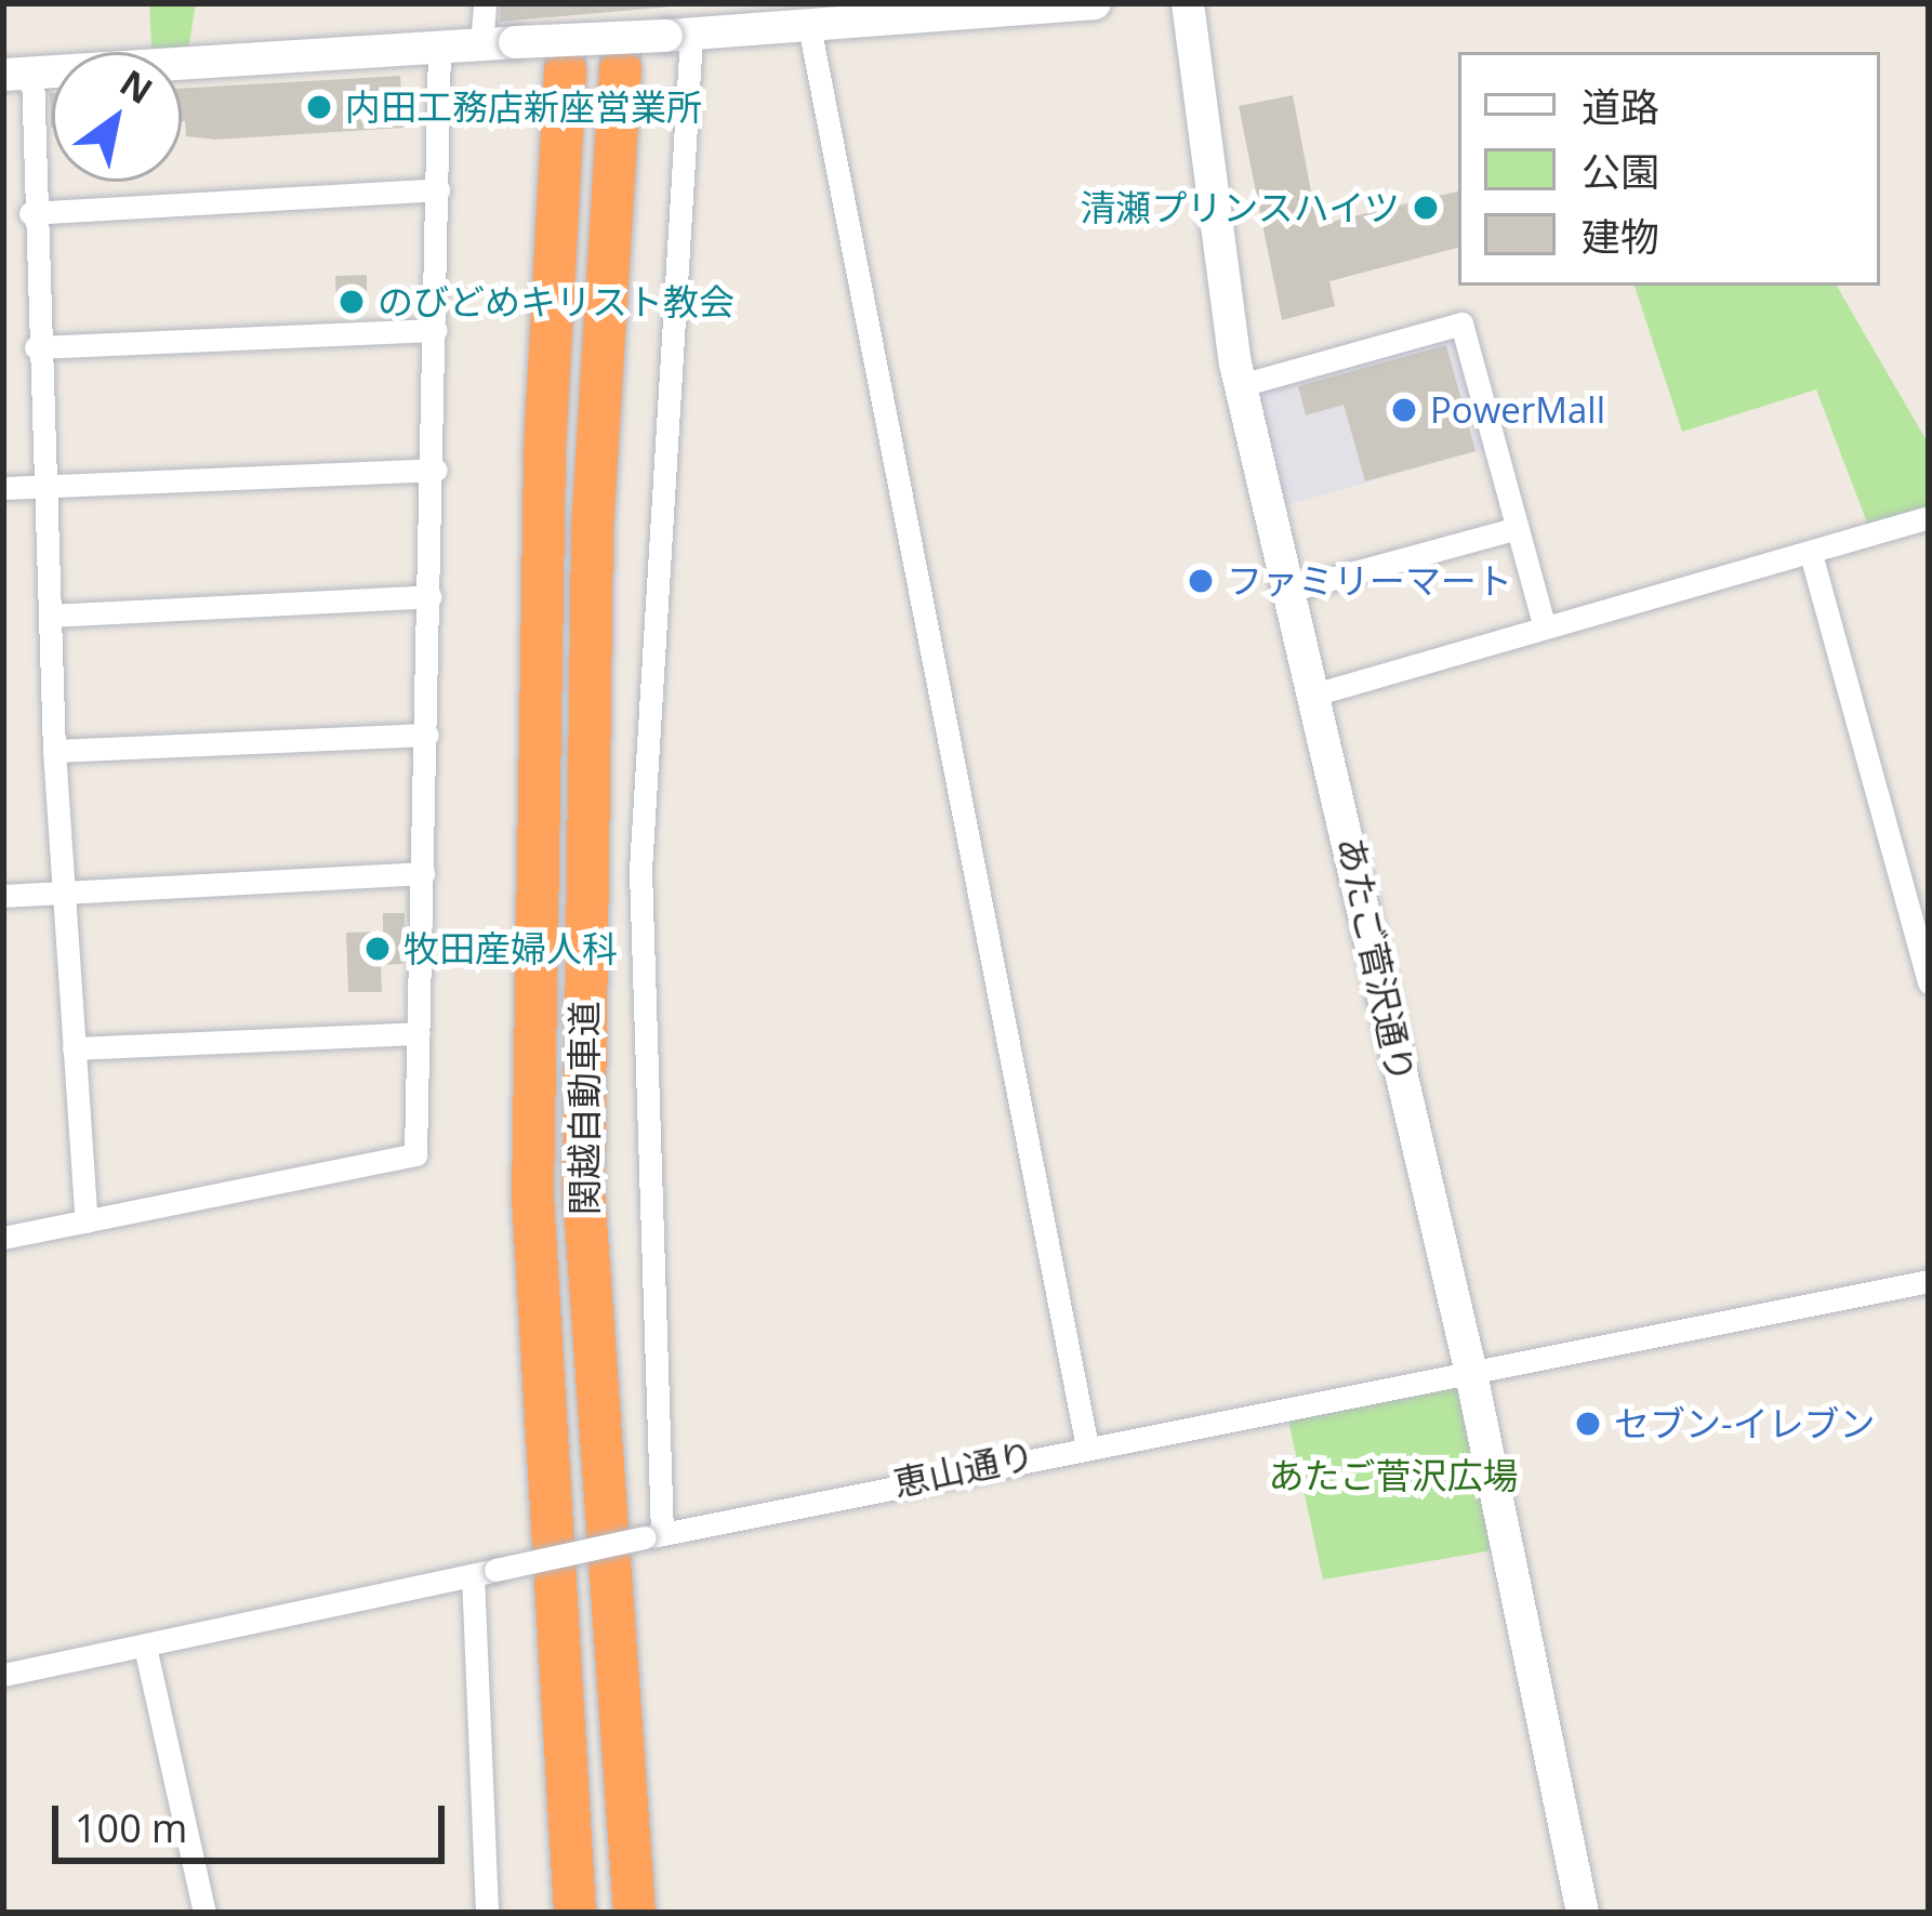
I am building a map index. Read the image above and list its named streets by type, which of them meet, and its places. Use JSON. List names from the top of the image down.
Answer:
{
  "streets": {
    "highway": ["関越自動車道"],
    "street": ["あたご菅沢通り", "恵山通り"]
  },
  "crossings": [
    ["あたご菅沢通り", "恵山通り"]
  ],
  "parks": ["あたご菅沢広場"],
  "places": [
    "内田工務店新座営業所",
    "清瀬プリンスハイツ",
    "のびどめキリスト教会",
    "PowerMall",
    "ファミリーマート",
    "牧田産婦人科",
    "セブン-イレブン"
  ],
  "legend": ["道路", "公園", "建物"],
  "scale_bar": "100 m",
  "north": "top right"
}
